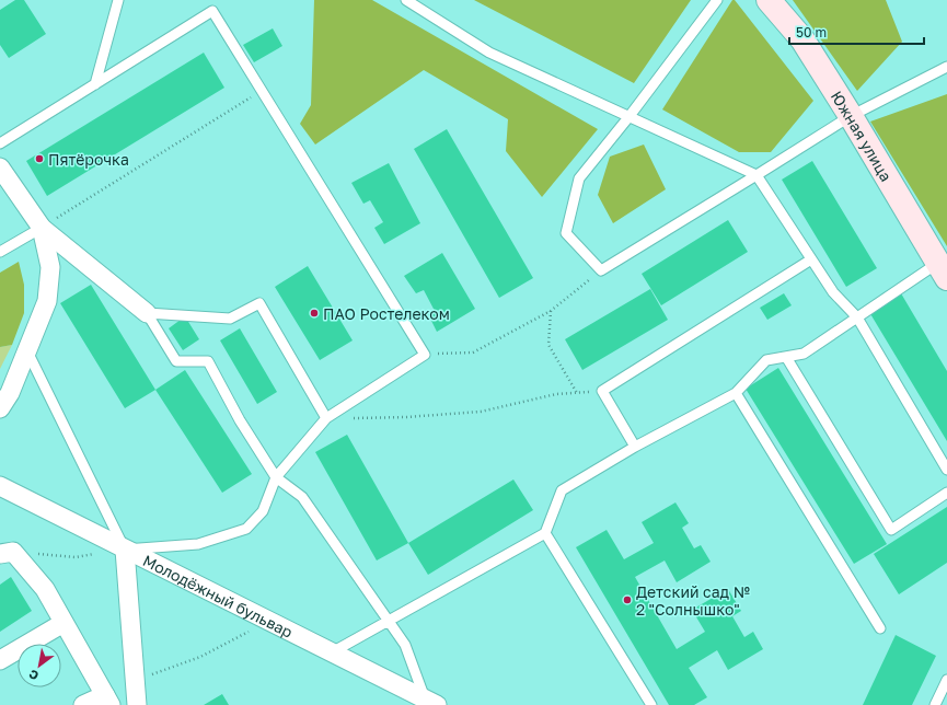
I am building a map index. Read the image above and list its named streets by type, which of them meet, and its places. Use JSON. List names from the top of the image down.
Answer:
{
  "streets": {
    "street": ["Южная улица", "Молодёжный бульвар"]
  },
  "places": ["Пятёрочка", "ПАО Ростелеком", "Детский сад № 2 \"Солнышко\""],
  "scale_bar": "50 m",
  "north": "bottom left"
}
